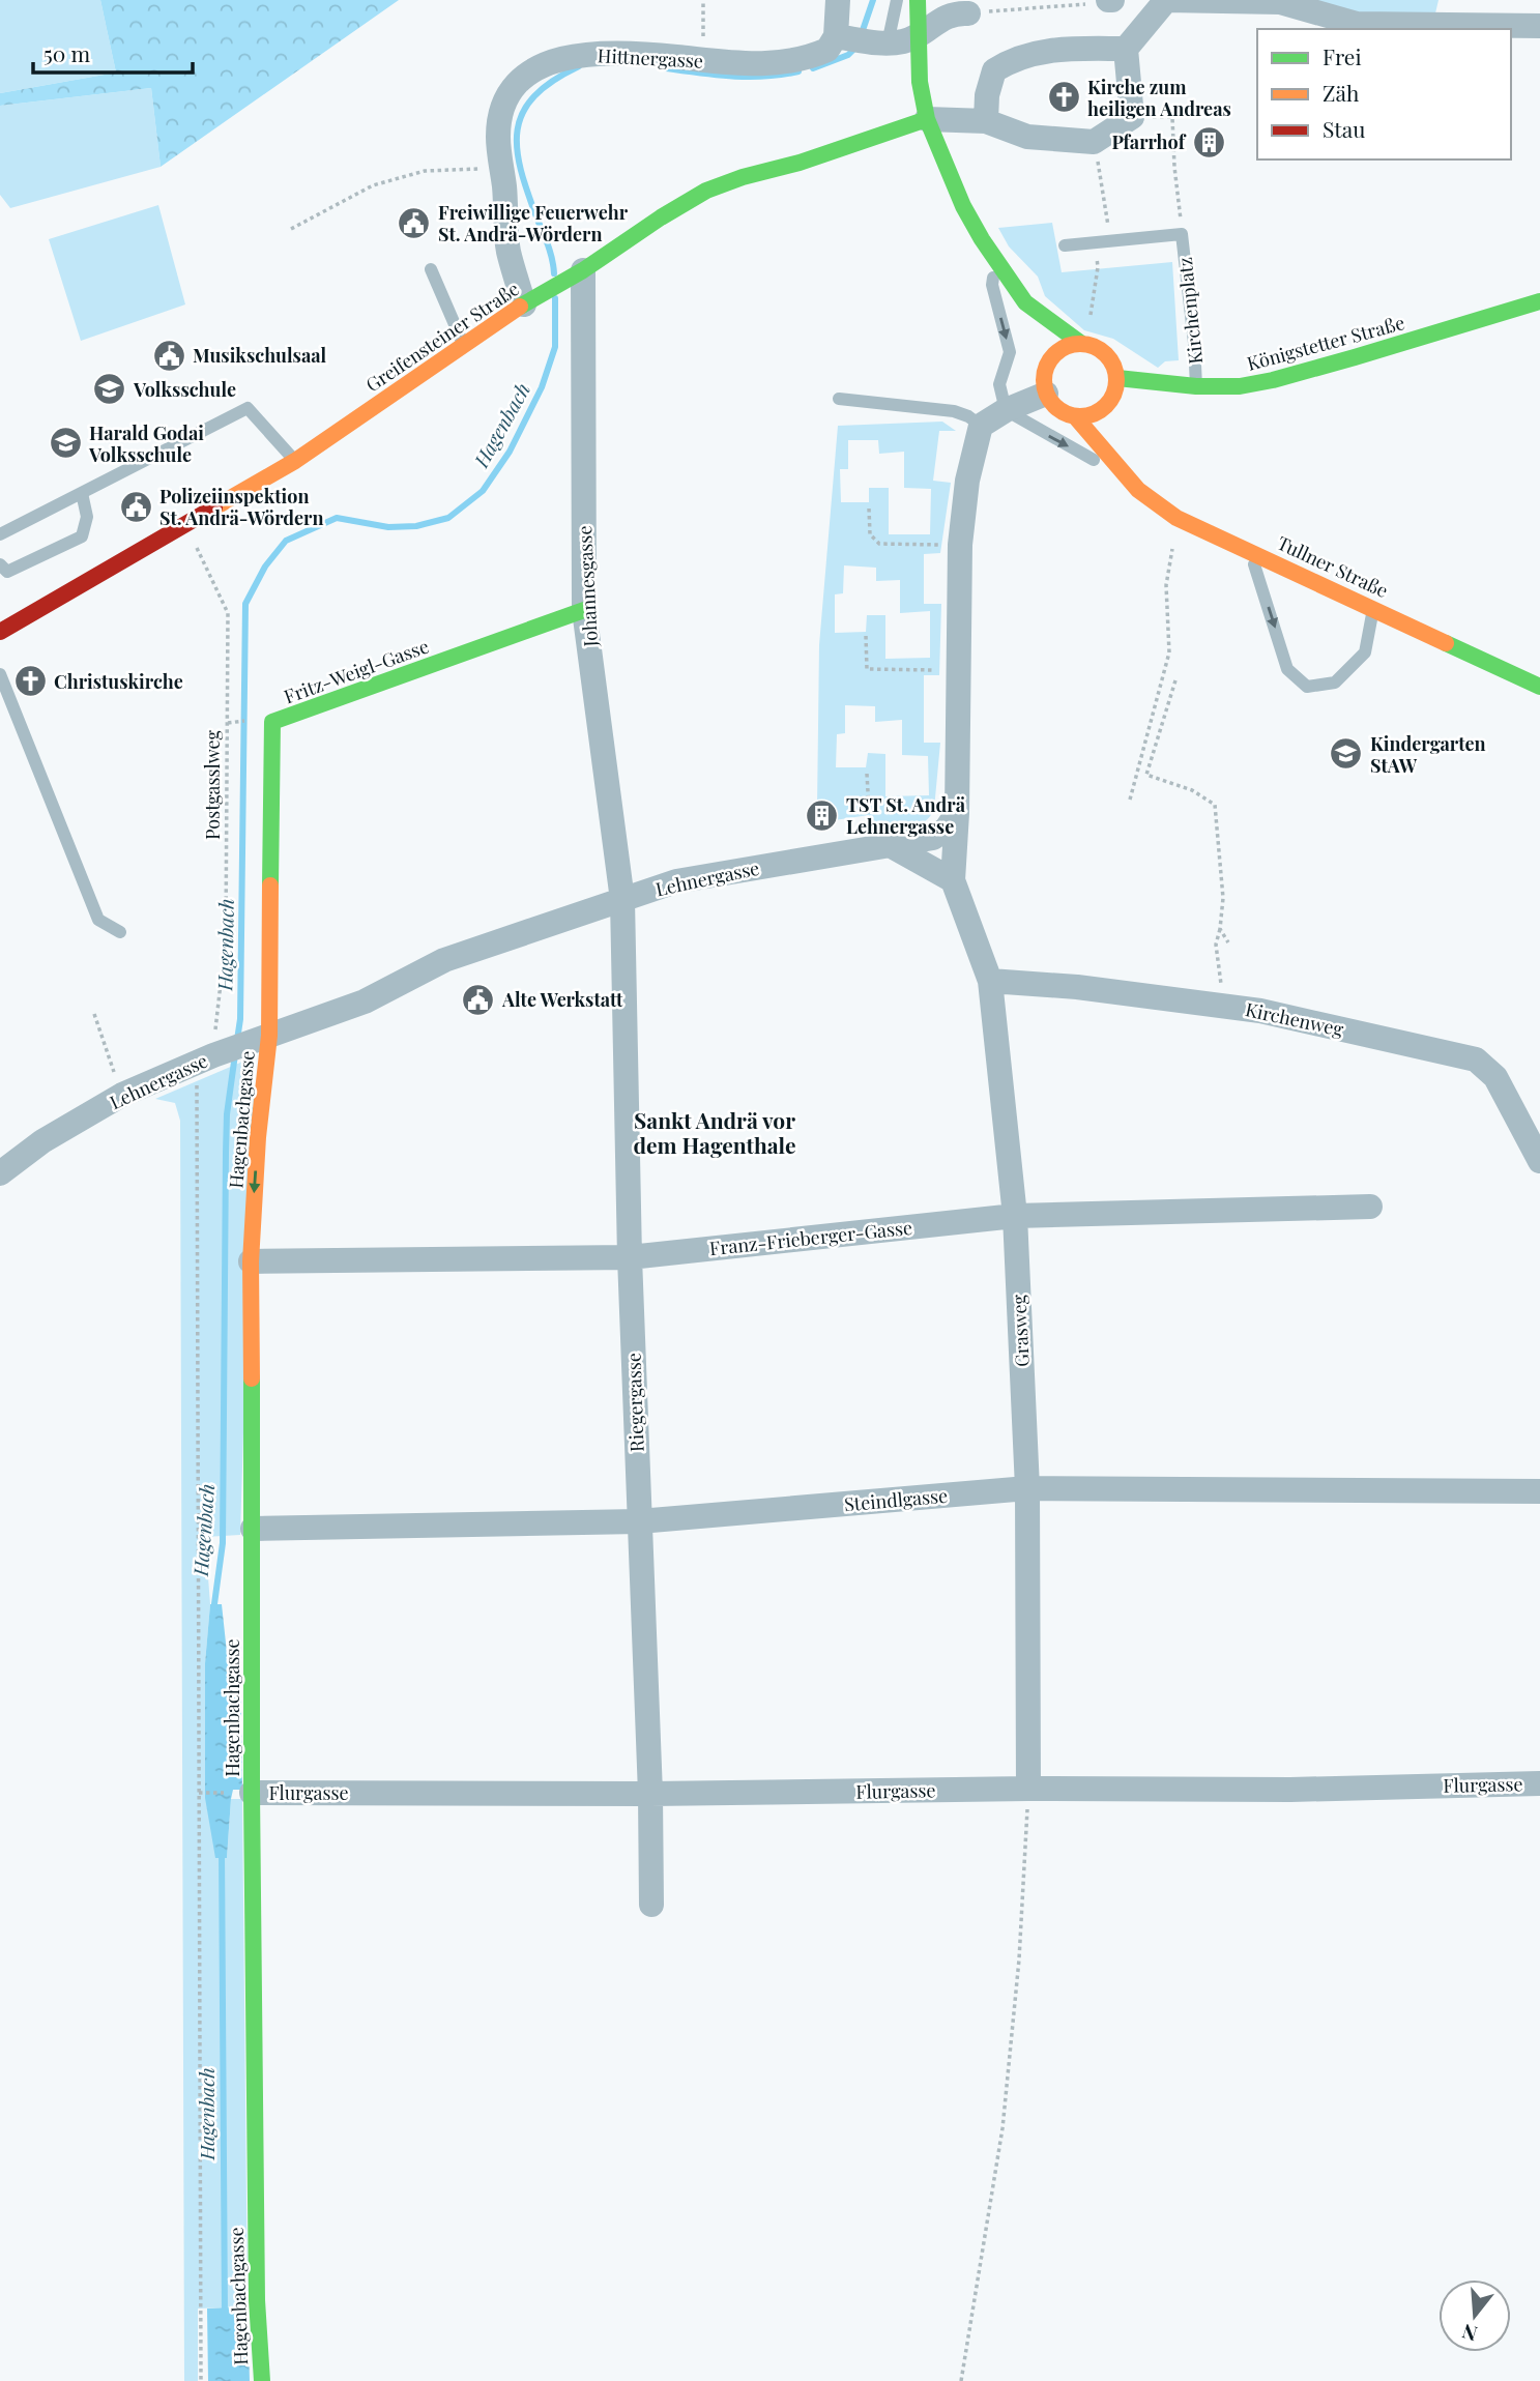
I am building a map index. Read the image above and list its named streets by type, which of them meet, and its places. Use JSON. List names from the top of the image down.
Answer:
{
  "streets": {
    "main road": [
      "Greifensteiner Straße",
      "Königstetter Straße",
      "Tullner Straße",
      "Fritz-Weigl-Gasse",
      "Hagenbachgasse"
    ],
    "street": [
      "Hittnergasse",
      "Johannesgasse",
      "Lehnergasse",
      "Kirchenweg",
      "Franz-Frieberger-Gasse",
      "Grasweg",
      "Riegergasse",
      "Steindlgasse",
      "Flurgasse"
    ],
    "lane": ["Kirchenplatz"],
    "path": ["Postgasslweg"]
  },
  "crossings": [
    ["Hittnergasse", "Greifensteiner Straße"],
    ["Kirchenplatz", "Königstetter Straße"],
    ["Greifensteiner Straße", "Johannesgasse"],
    ["Greifensteiner Straße", "Postgasslweg"],
    ["Königstetter Straße", "Tullner Straße"],
    ["Johannesgasse", "Fritz-Weigl-Gasse"],
    ["Johannesgasse", "Lehnergasse"],
    ["Johannesgasse", "Riegergasse"],
    ["Fritz-Weigl-Gasse", "Lehnergasse"],
    ["Fritz-Weigl-Gasse", "Hagenbachgasse"],
    ["Postgasslweg", "Lehnergasse"],
    ["Lehnergasse", "Hagenbachgasse"],
    ["Lehnergasse", "Grasweg"],
    ["Lehnergasse", "Riegergasse"],
    ["Kirchenweg", "Grasweg"],
    ["Hagenbachgasse", "Franz-Frieberger-Gasse"],
    ["Hagenbachgasse", "Steindlgasse"],
    ["Hagenbachgasse", "Flurgasse"],
    ["Franz-Frieberger-Gasse", "Grasweg"],
    ["Franz-Frieberger-Gasse", "Riegergasse"],
    ["Grasweg", "Steindlgasse"],
    ["Grasweg", "Flurgasse"],
    ["Riegergasse", "Steindlgasse"],
    ["Riegergasse", "Flurgasse"]
  ],
  "districts": ["Sankt Andrä vor dem Hagenthale"],
  "water": ["Hagenbach"],
  "places": {
    "church": ["Kirche zum heiligen Andreas", "Christuskirche"],
    "building": ["Pfarrhof", "TST St. Andrä Lehnergasse"],
    "public building": [
      "Freiwillige Feuerwehr St. Andrä-Wördern",
      "Musikschulsaal",
      "Polizeiinspektion St. Andrä-Wördern",
      "Alte Werkstatt"
    ],
    "school or university": ["Volksschule", "Harald Godai Volksschule", "Kindergarten StAW"]
  },
  "legend": ["Frei", "Zäh", "Stau"],
  "scale_bar": "50 m",
  "north": "bottom"
}
